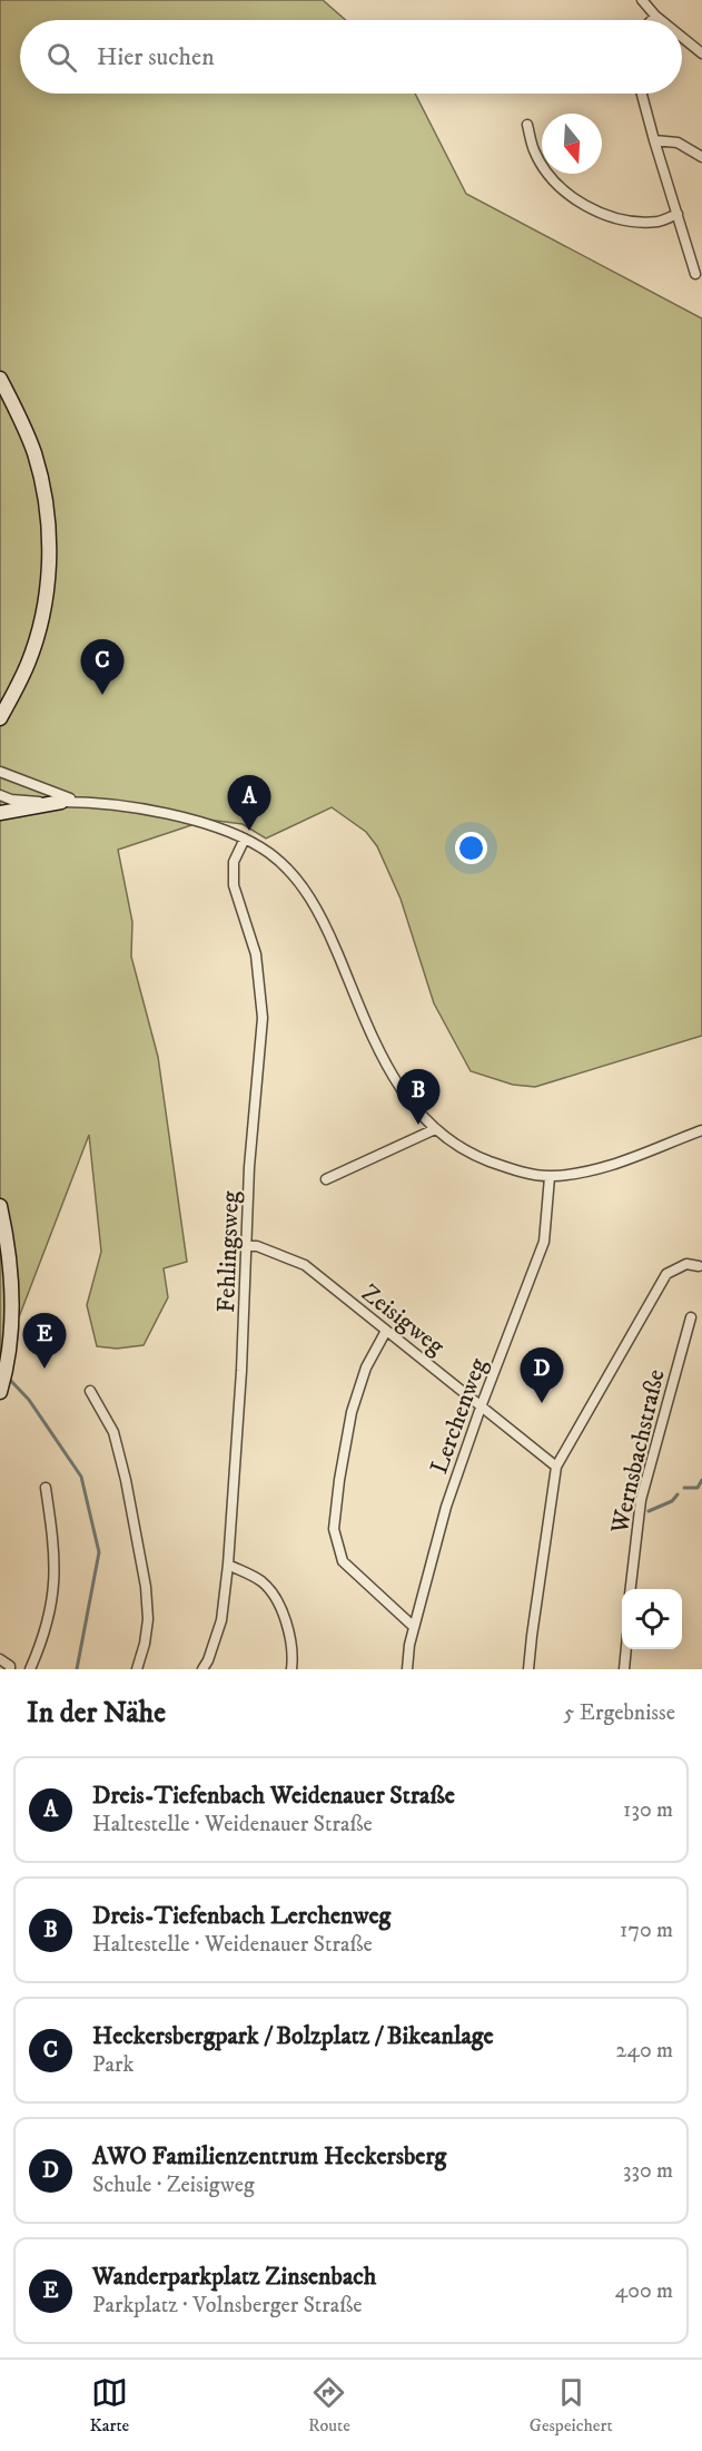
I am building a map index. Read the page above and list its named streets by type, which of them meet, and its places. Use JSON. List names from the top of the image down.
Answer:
{
  "streets": {
    "street": [
      "Fehlingsweg",
      "Zeisigweg",
      "Lerchenweg",
      "Wernsbachstraße"
    ]
  },
  "crossings": [
    ["Fehlingsweg", "Zeisigweg"],
    ["Zeisigweg", "Lerchenweg"]
  ],
  "north": "bottom",
  "page": {
    "search": "Hier suchen",
    "pins": [
      "C",
      "A",
      "B",
      "E",
      "D"
    ],
    "heading": ["In der Nähe", "5 Ergebnisse"],
    "list": [
      {
        "mark": "A",
        "name": "Dreis-Tiefenbach Weidenauer Straße",
        "note": "Haltestelle · Weidenauer Straße",
        "value": "130 m"
      },
      {
        "mark": "B",
        "name": "Dreis-Tiefenbach Lerchenweg",
        "note": "Haltestelle · Weidenauer Straße",
        "value": "170 m"
      },
      {
        "mark": "C",
        "name": "Heckersbergpark / Bolzplatz / Bikeanlage",
        "note": "Park",
        "value": "240 m"
      },
      {
        "mark": "D",
        "name": "AWO Familienzentrum Heckersberg",
        "note": "Schule · Zeisigweg",
        "value": "330 m"
      },
      {
        "mark": "E",
        "name": "Wanderparkplatz Zinsenbach",
        "note": "Parkplatz · Volnsberger Straße",
        "value": "400 m"
      }
    ],
    "nav": ["Karte", "Route", "Gespeichert"]
  }
}
